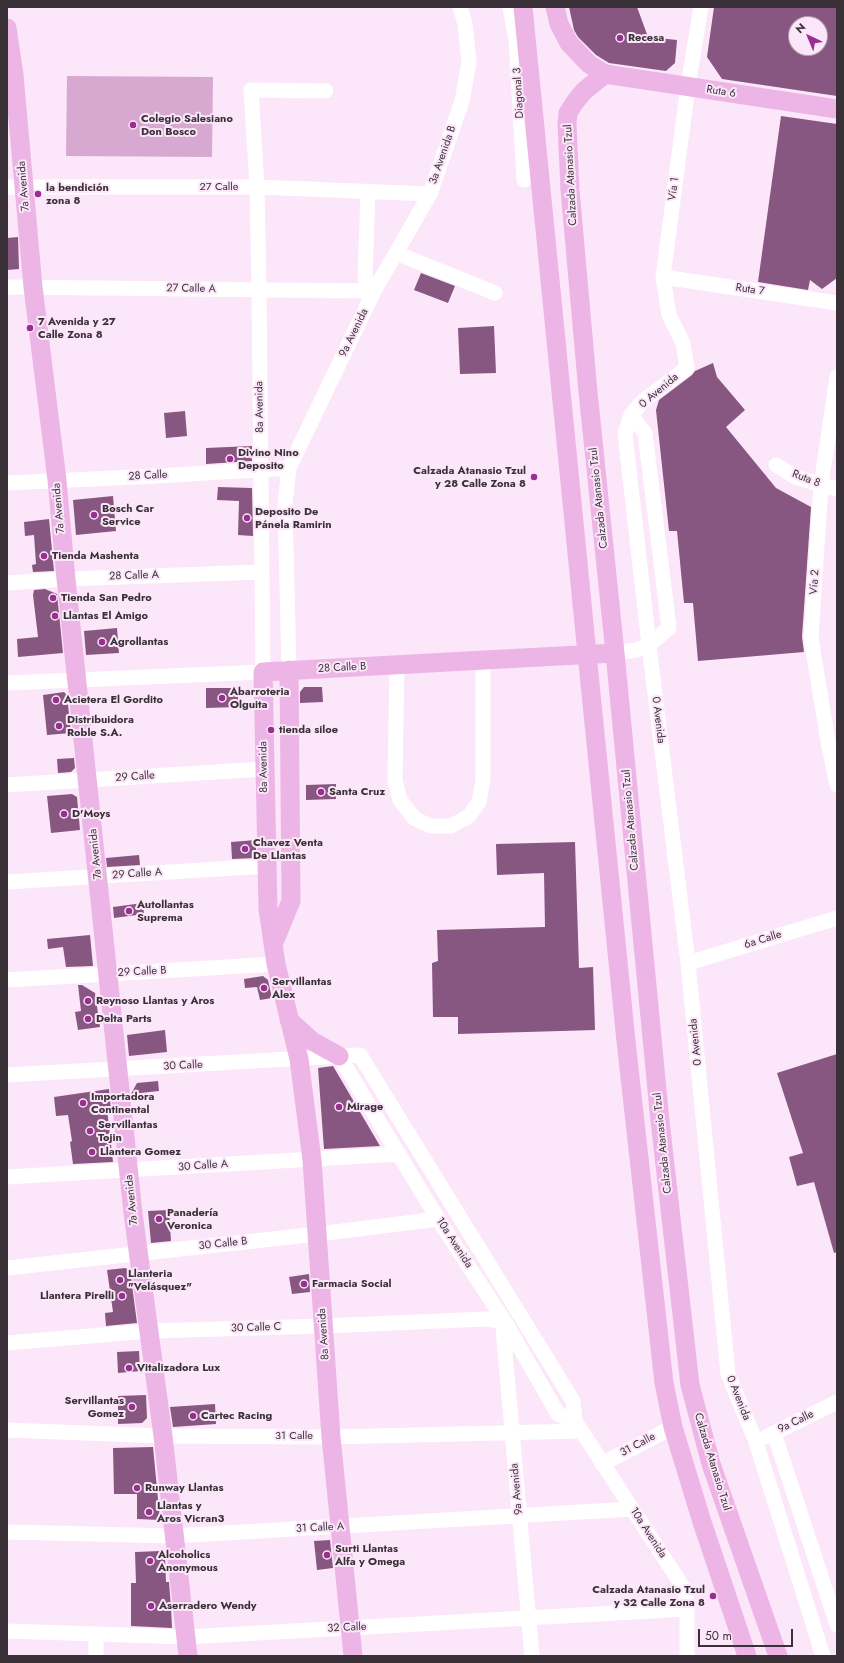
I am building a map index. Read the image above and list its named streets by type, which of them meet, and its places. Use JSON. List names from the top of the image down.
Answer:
{
  "streets": {
    "main road": [
      "Ruta 6",
      "Calzada Atanasio Tzul",
      "7a Avenida",
      "8a Avenida",
      "28 Calle B"
    ],
    "street": [
      "Diagonal 3",
      "3a Avenida B",
      "27 Calle",
      "Vía 1",
      "27 Calle A",
      "Ruta 7",
      "9a Avenida",
      "0 Avenida",
      "28 Calle",
      "Ruta 8",
      "28 Calle A",
      "Vía 2",
      "29 Calle",
      "29 Calle A",
      "6a Calle",
      "29 Calle B",
      "30 Calle",
      "30 Calle A",
      "10a Avenida",
      "30 Calle B",
      "30 Calle C",
      "9a Calle",
      "31 Calle",
      "31 Calle A",
      "32 Calle"
    ]
  },
  "crossings": [
    ["Ruta 6", "Calzada Atanasio Tzul"],
    ["Ruta 6", "Vía 1"],
    ["3a Avenida B", "27 Calle"],
    ["3a Avenida B", "27 Calle A"],
    ["3a Avenida B", "9a Avenida"],
    ["Calzada Atanasio Tzul", "28 Calle B"],
    ["7a Avenida", "27 Calle"],
    ["7a Avenida", "27 Calle A"],
    ["7a Avenida", "28 Calle"],
    ["7a Avenida", "28 Calle A"],
    ["7a Avenida", "28 Calle B"],
    ["7a Avenida", "29 Calle"],
    ["7a Avenida", "29 Calle A"],
    ["7a Avenida", "29 Calle B"],
    ["7a Avenida", "30 Calle"],
    ["7a Avenida", "30 Calle A"],
    ["7a Avenida", "30 Calle B"],
    ["7a Avenida", "30 Calle C"],
    ["7a Avenida", "31 Calle"],
    ["7a Avenida", "31 Calle A"],
    ["7a Avenida", "32 Calle"],
    ["27 Calle", "8a Avenida"],
    ["Vía 1", "Ruta 7"],
    ["Vía 1", "0 Avenida"],
    ["27 Calle A", "9a Avenida"],
    ["27 Calle A", "8a Avenida"],
    ["9a Avenida", "28 Calle"],
    ["9a Avenida", "10a Avenida"],
    ["9a Avenida", "30 Calle C"],
    ["9a Avenida", "31 Calle"],
    ["9a Avenida", "31 Calle A"],
    ["9a Avenida", "32 Calle"],
    ["0 Avenida", "28 Calle B"],
    ["0 Avenida", "6a Calle"],
    ["0 Avenida", "9a Calle"],
    ["8a Avenida", "28 Calle"],
    ["8a Avenida", "28 Calle A"],
    ["8a Avenida", "28 Calle B"],
    ["8a Avenida", "29 Calle"],
    ["8a Avenida", "29 Calle A"],
    ["8a Avenida", "29 Calle B"],
    ["8a Avenida", "30 Calle"],
    ["8a Avenida", "30 Calle A"],
    ["8a Avenida", "30 Calle B"],
    ["8a Avenida", "30 Calle C"],
    ["8a Avenida", "31 Calle"],
    ["8a Avenida", "31 Calle A"],
    ["8a Avenida", "32 Calle"],
    ["Ruta 8", "Vía 2"],
    ["30 Calle", "10a Avenida"],
    ["30 Calle A", "10a Avenida"],
    ["10a Avenida", "30 Calle B"],
    ["10a Avenida", "30 Calle C"],
    ["10a Avenida", "31 Calle"],
    ["10a Avenida", "31 Calle A"],
    ["10a Avenida", "32 Calle"]
  ],
  "places": [
    "Recesa",
    "Colegio Salesiano Don Bosco",
    "la bendición zona 8",
    "7 Avenida y 27 Calle Zona 8",
    "Divino Nino Deposito",
    "Calzada Atanasio Tzul y 28 Calle Zona 8",
    "Bosch Car Service",
    "Deposito De Pánela Ramirin",
    "Tienda Mashenta",
    "Tienda San Pedro",
    "Llantas El Amigo",
    "Agrollantas",
    "Abarroteria Olguita",
    "Acietera El Gordito",
    "Distribuidora Roble S.A.",
    "tienda siloe",
    "Santa Cruz",
    "D'Moys",
    "Chavez Venta De Llantas",
    "Autollantas Suprema",
    "Servillantas Alex",
    "Reynoso Llantas y Aros",
    "Delta Parts",
    "Importadora Continental",
    "Mirage",
    "Servillantas Tojin",
    "Llantera Gomez",
    "Panadería Veronica",
    "Llanteria \"Velásquez\"",
    "Farmacia Social",
    "Llantera Pirelli",
    "Vitalizadora Lux",
    "Servillantas Gomez",
    "Cartec Racing",
    "Runway Llantas",
    "Llantas y Aros Vicran3",
    "Surti Llantas Alfa y Omega",
    "Alcoholics Anonymous",
    "Calzada Atanasio Tzul y 32 Calle Zona 8",
    "Aserradero Wendy"
  ],
  "scale_bar": "50 m",
  "north": "top left"
}
